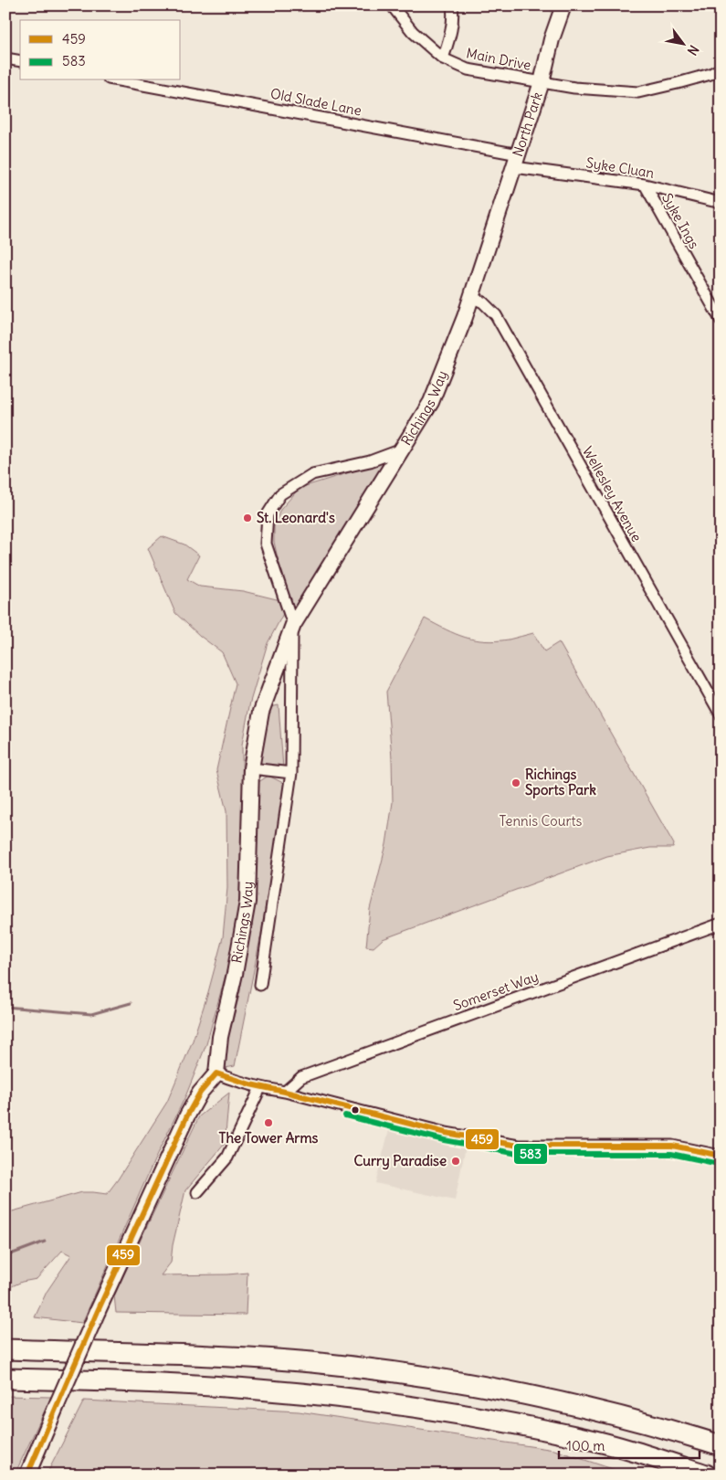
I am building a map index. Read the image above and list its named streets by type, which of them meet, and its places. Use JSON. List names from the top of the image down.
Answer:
{
  "streets": {
    "street": [
      "Main Drive",
      "Old Slade Lane",
      "North Park",
      "Syke Cluan",
      "Syke Ings",
      "Richings Way",
      "Wellesley Avenue",
      "Somerset Way"
    ]
  },
  "crossings": [
    ["Main Drive", "North Park"],
    ["Old Slade Lane", "North Park"],
    ["Old Slade Lane", "Syke Cluan"],
    ["Old Slade Lane", "Richings Way"],
    ["North Park", "Syke Cluan"],
    ["North Park", "Richings Way"],
    ["Syke Cluan", "Syke Ings"],
    ["Syke Cluan", "Richings Way"],
    ["Richings Way", "Wellesley Avenue"]
  ],
  "parks": ["Tennis Courts"],
  "places": [
    "St. Leonard's",
    "Richings Sports Park",
    "The Tower Arms",
    "Curry Paradise"
  ],
  "lines": ["transit line 459", "transit line 583"],
  "legend": ["459", "583"],
  "scale_bar": "100 m",
  "north": "bottom right"
}
